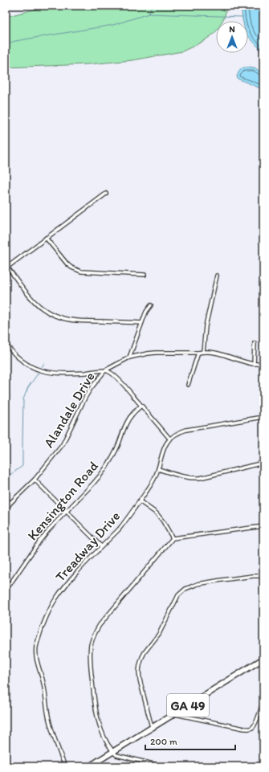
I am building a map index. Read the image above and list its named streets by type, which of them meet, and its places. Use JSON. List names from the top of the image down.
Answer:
{
  "streets": {
    "main road": ["GA 49"],
    "street": ["Alandale Drive", "Kensington Road", "Treadway Drive"]
  },
  "scale_bar": "200 m",
  "north": "top"
}
